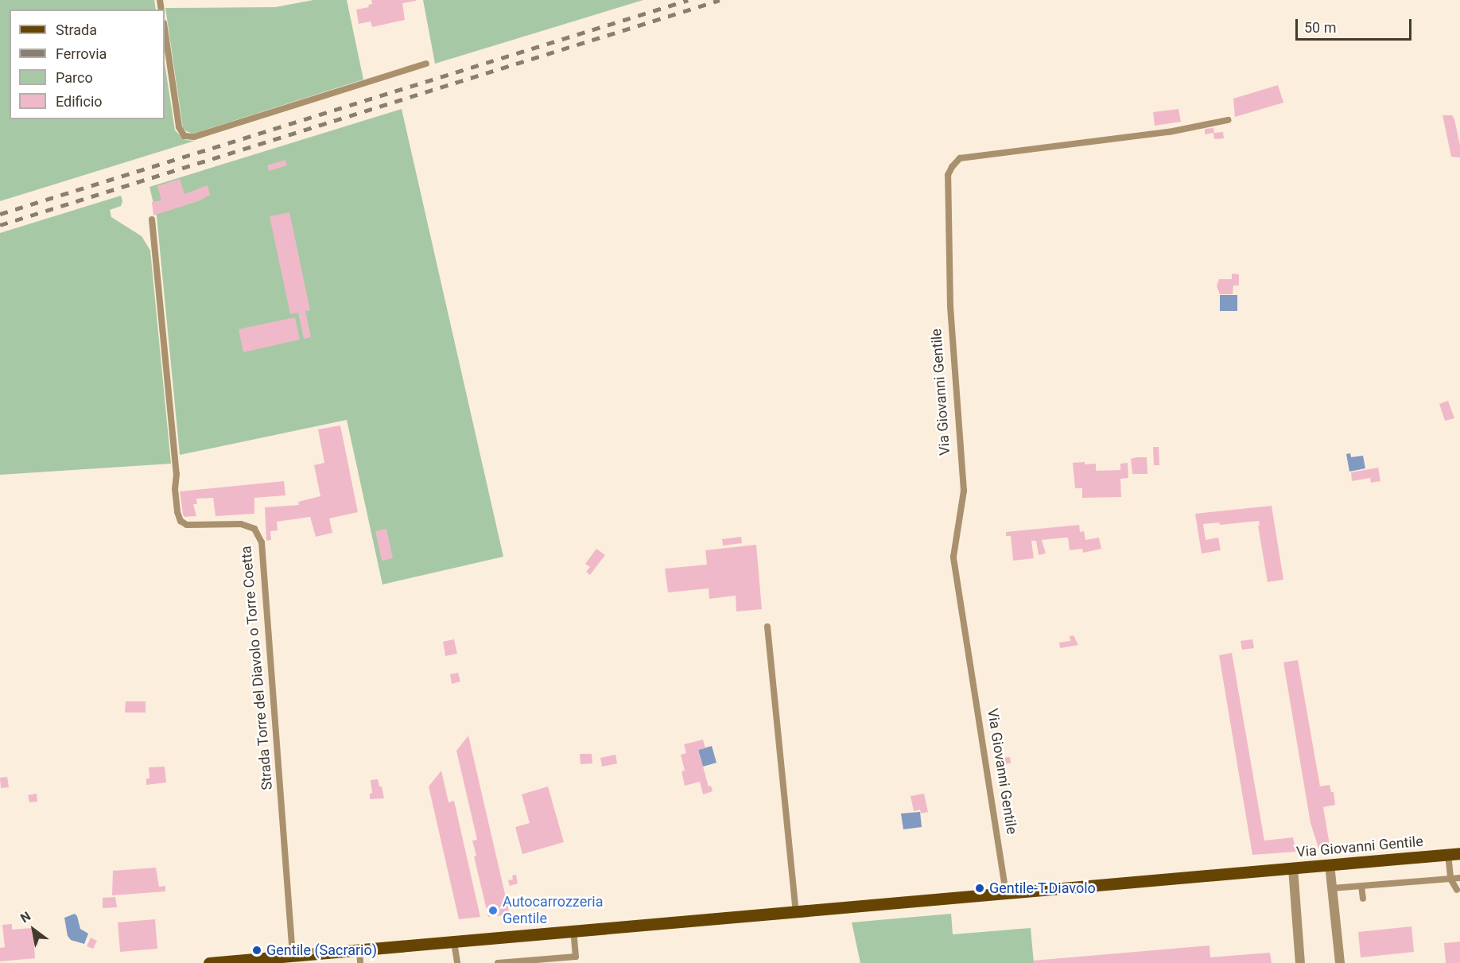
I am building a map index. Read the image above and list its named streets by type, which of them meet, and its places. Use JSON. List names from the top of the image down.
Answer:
{
  "streets": {
    "main road": ["Via Giovanni Gentile"],
    "lane": ["Strada Torre del Diavolo o Torre Coetta"]
  },
  "crossings": [
    ["Via Giovanni Gentile", "Strada Torre del Diavolo o Torre Coetta"]
  ],
  "places": ["Gentile-T.Diavolo", "Autocarrozzeria Gentile", "Gentile (Sacrario)"],
  "legend": [
    "Strada",
    "Ferrovia",
    "Parco",
    "Edificio"
  ],
  "scale_bar": "50 m",
  "north": "top left"
}
